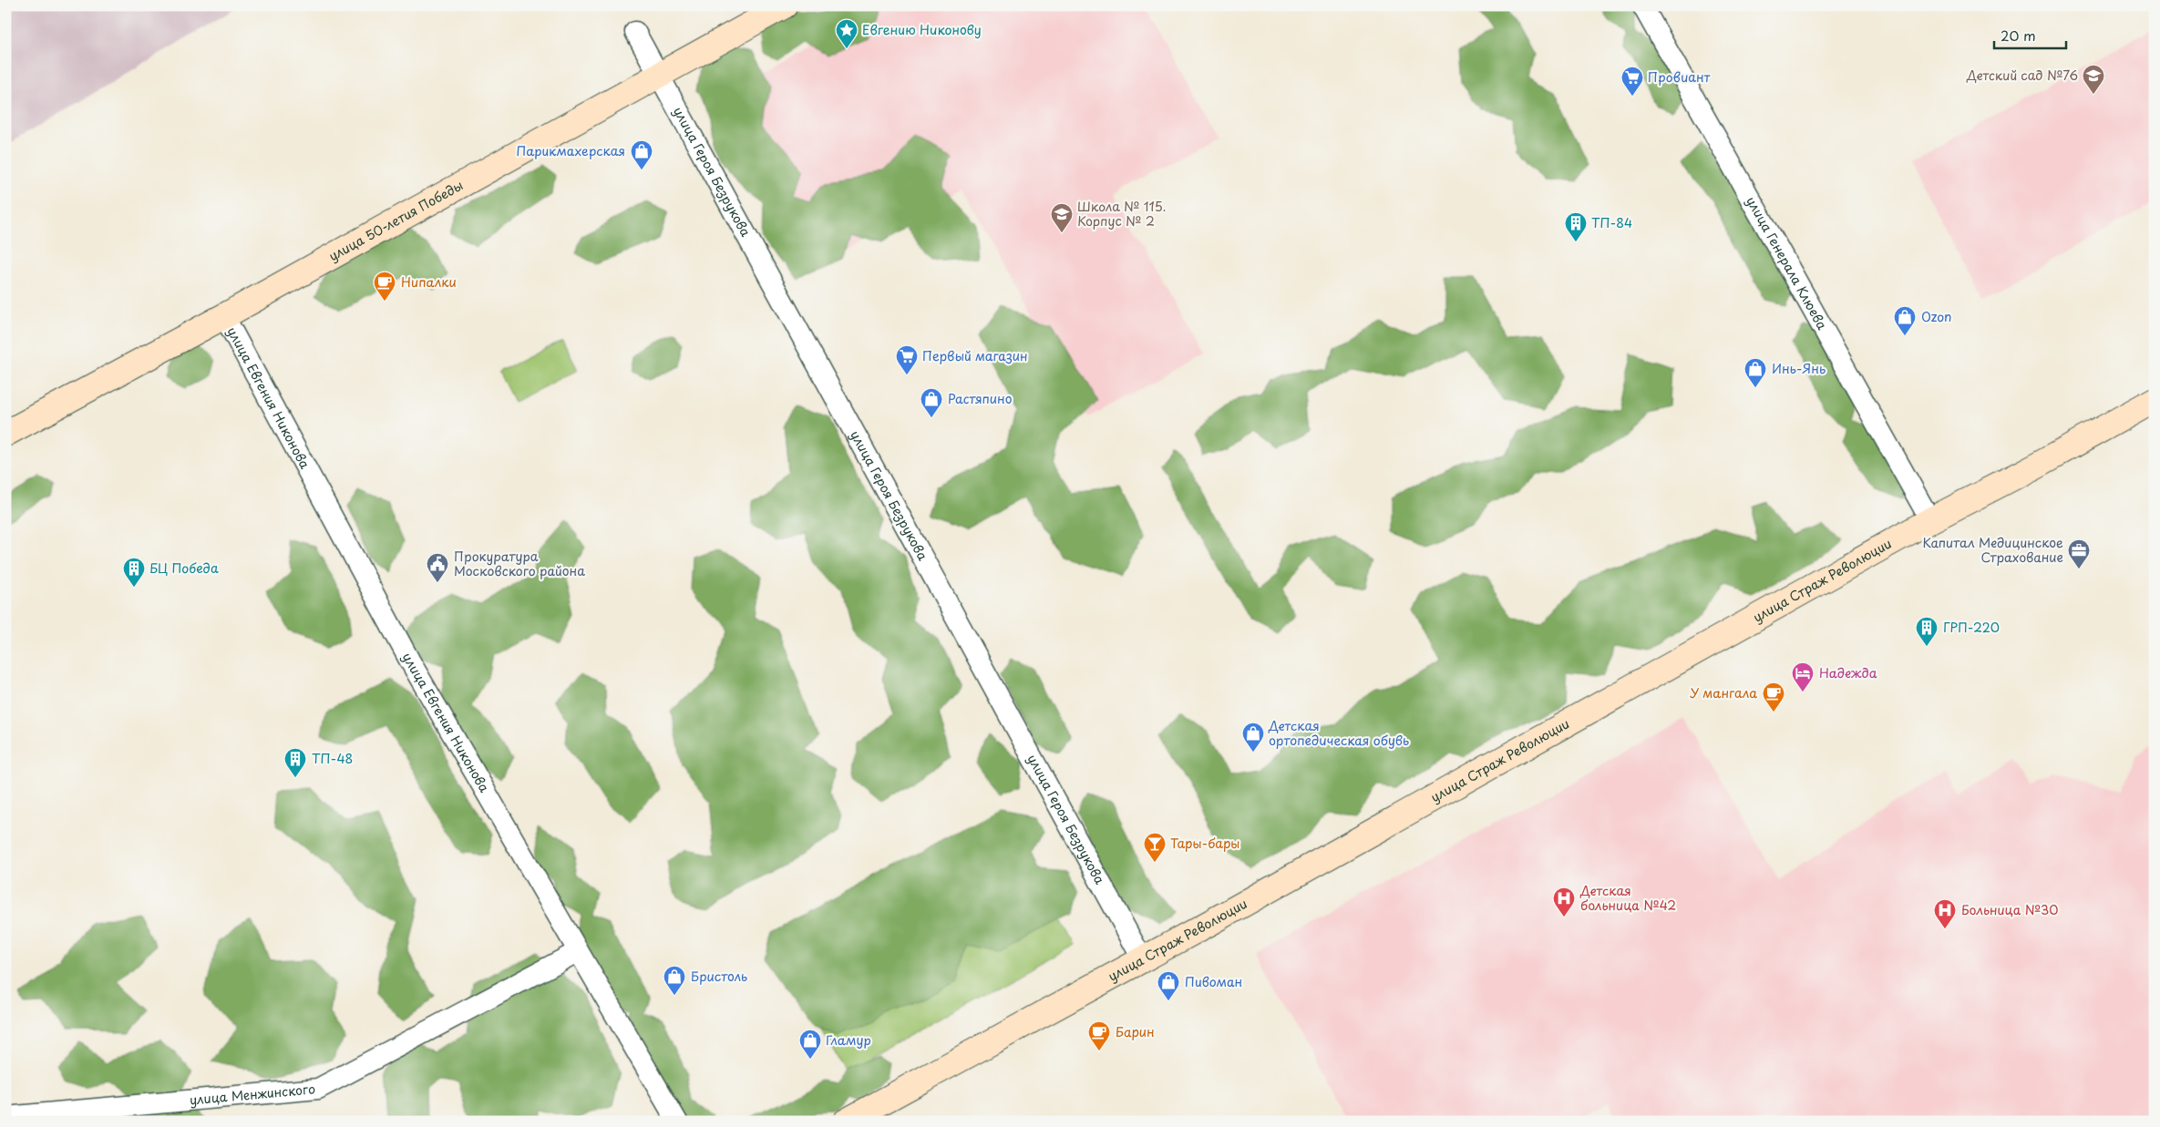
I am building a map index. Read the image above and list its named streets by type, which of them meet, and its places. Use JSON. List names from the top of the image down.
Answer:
{
  "streets": {
    "street": [
      "улица Героя Безрукова",
      "улица 50-летия Победы",
      "улица Генерала Клюева",
      "улица Евгения Никонова",
      "улица Страж Революции",
      "улица Менжинского"
    ]
  },
  "crossings": [
    ["улица Героя Безрукова", "улица 50-летия Победы"],
    ["улица Героя Безрукова", "улица Страж Революции"],
    ["улица 50-летия Победы", "улица Евгения Никонова"],
    ["улица Генерала Клюева", "улица Страж Революции"],
    ["улица Евгения Никонова", "улица Менжинского"]
  ],
  "places": {
    "place": ["Евгению Никонову"],
    "school or university": ["Детский сад №76", "Школа № 115. Корпус № 2"],
    "supermarket": ["Провиант", "Первый магазин"],
    "shop": [
      "Парикмахерская",
      "Ozon",
      "Инь-Янь",
      "Растяпино",
      "Детская ортопедическая обувь",
      "Бристоль",
      "Пивоман",
      "Гламур"
    ],
    "building": [
      "ТП-84",
      "БЦ Победа",
      "ГРП-220",
      "ТП-48"
    ],
    "cafe": ["Нипалки", "У мангала", "Барин"],
    "office": ["Капитал Медицинское Страхование"],
    "public building": ["Прокуратура Московского района"],
    "hotel": ["Надежда"],
    "bar": ["Тары-бары"],
    "hospital": ["Детская больница №42", "Больница №30"]
  },
  "scale_bar": "20 m"
}
